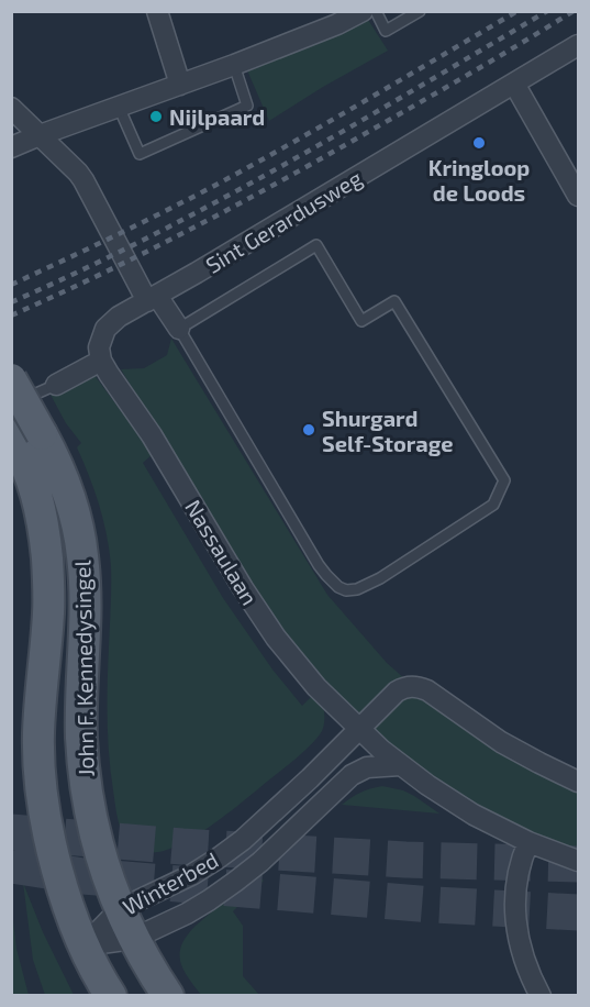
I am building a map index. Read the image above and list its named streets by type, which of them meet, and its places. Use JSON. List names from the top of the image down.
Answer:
{
  "streets": {
    "main road": ["John F. Kennedysingel"],
    "street": ["Sint Gerardusweg", "Nassaulaan", "Winterbed"]
  },
  "crossings": [
    ["Sint Gerardusweg", "Nassaulaan"],
    ["Nassaulaan", "Winterbed"],
    ["John F. Kennedysingel", "Winterbed"]
  ],
  "places": ["Nijlpaard", "Kringloop de Loods", "Shurgard Self-Storage"]
}
